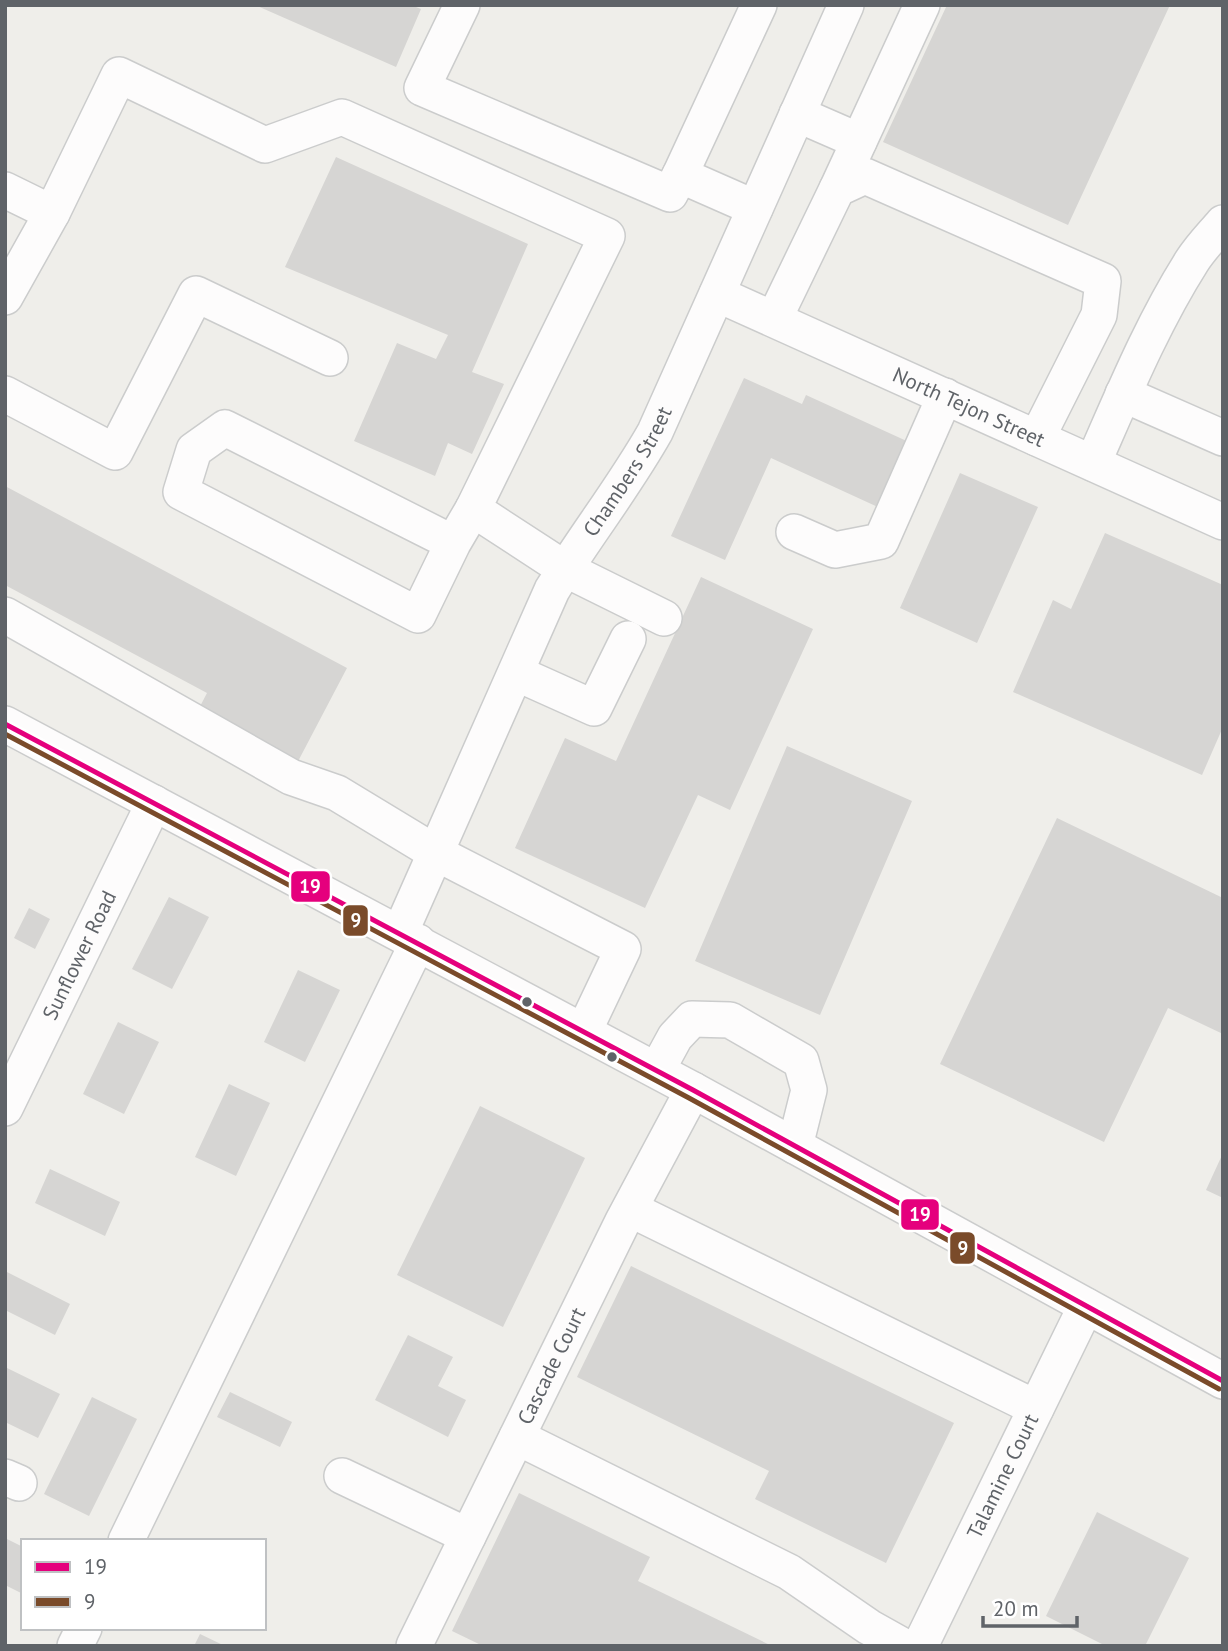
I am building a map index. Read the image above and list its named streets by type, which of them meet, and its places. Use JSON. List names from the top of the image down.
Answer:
{
  "streets": {
    "street": [
      "North Tejon Street",
      "Chambers Street",
      "Sunflower Road",
      "Cascade Court",
      "Talamine Court"
    ]
  },
  "crossings": [
    ["North Tejon Street", "Chambers Street"]
  ],
  "lines": ["transit line 19", "transit line 9"],
  "legend": ["19", "9"],
  "scale_bar": "20 m"
}
